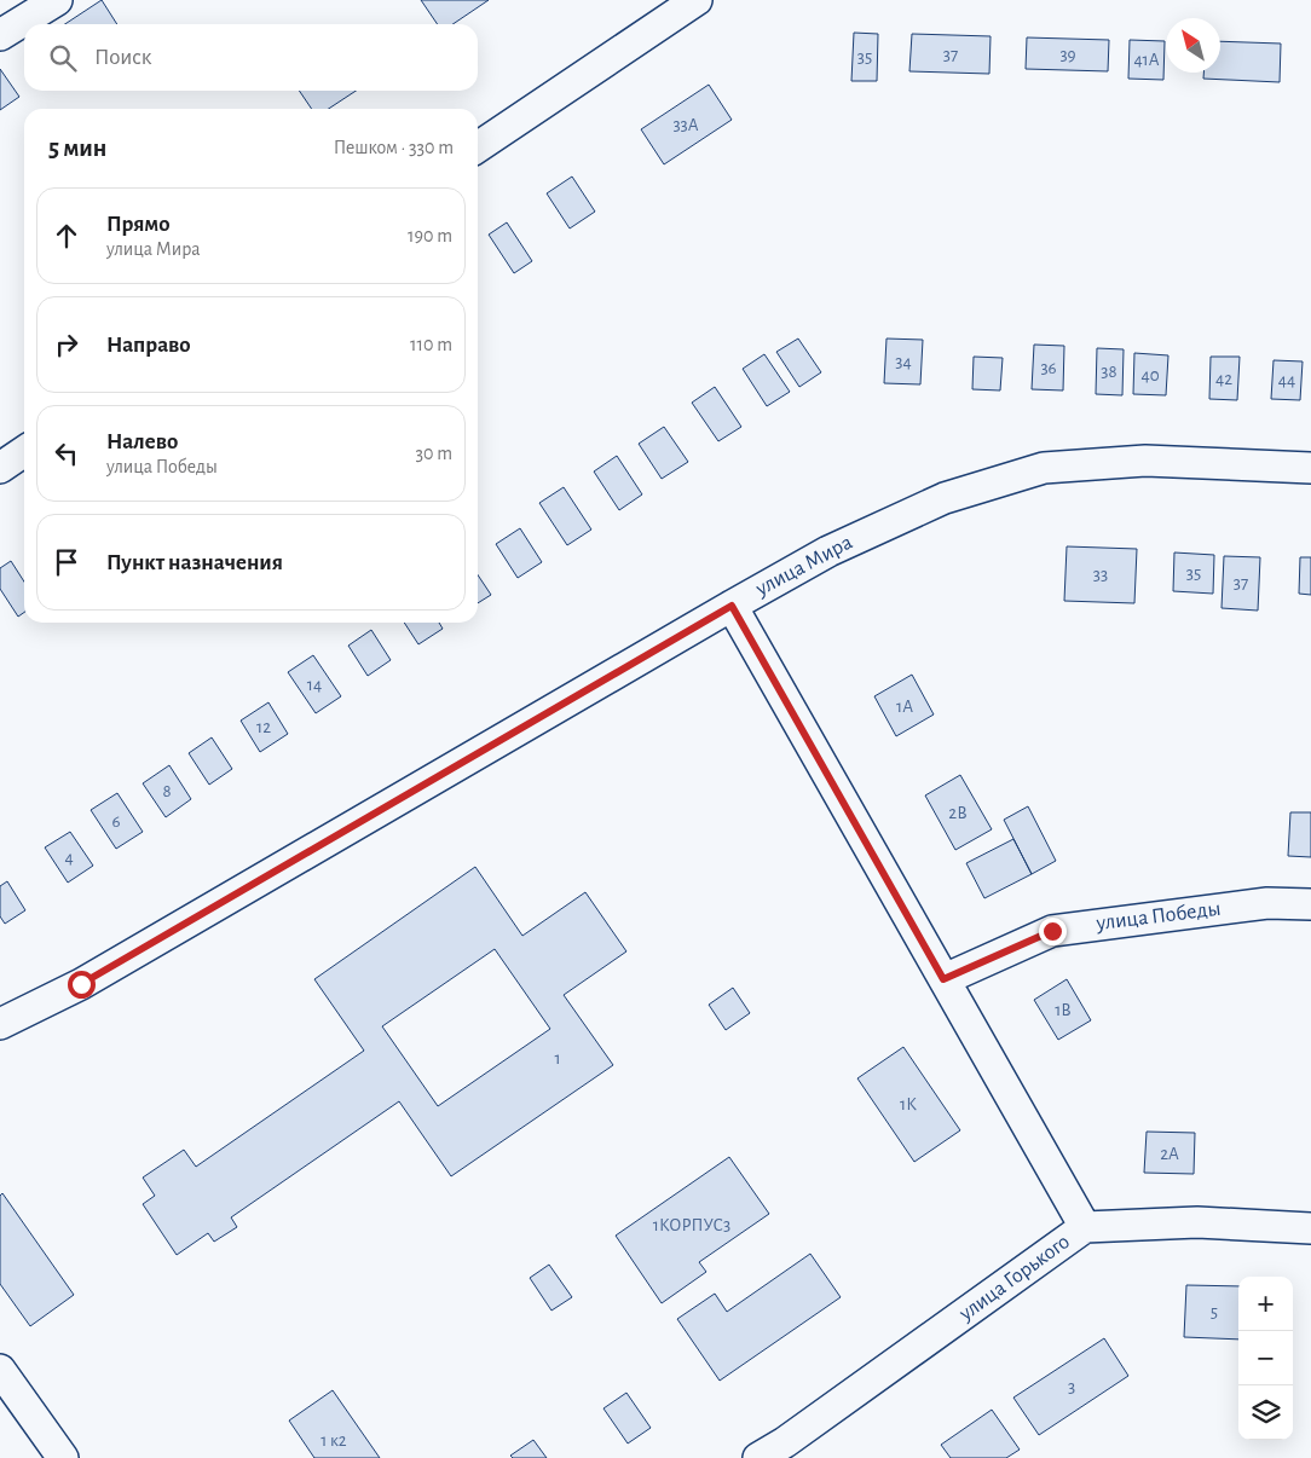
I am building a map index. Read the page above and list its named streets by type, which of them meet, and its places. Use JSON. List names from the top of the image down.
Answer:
{
  "streets": {
    "street": ["улица Мира", "улица Победы", "улица Горького"]
  },
  "house_numbers": [
    "37",
    "39",
    "35",
    "41А",
    "33А",
    "34",
    "36",
    "38",
    "40",
    "42",
    "44",
    "35",
    "33",
    "37",
    "14",
    "1А",
    "12",
    "8",
    "2В",
    "6",
    "4",
    "1В",
    "1",
    "1К",
    "2А",
    "1КОРПУС3",
    "5",
    "3",
    "1 к2"
  ],
  "north": "top left",
  "page": {
    "search": "Поиск",
    "heading": ["5 мин", "Пешком · 330 m"],
    "list": [
      ["Прямо", "улица Мира", "190 m"],
      ["Направо", "110 m"],
      ["Налево", "улица Победы", "30 m"],
      "Пункт назначения"
    ],
    "map_buttons": ["+", "−"]
  }
}
